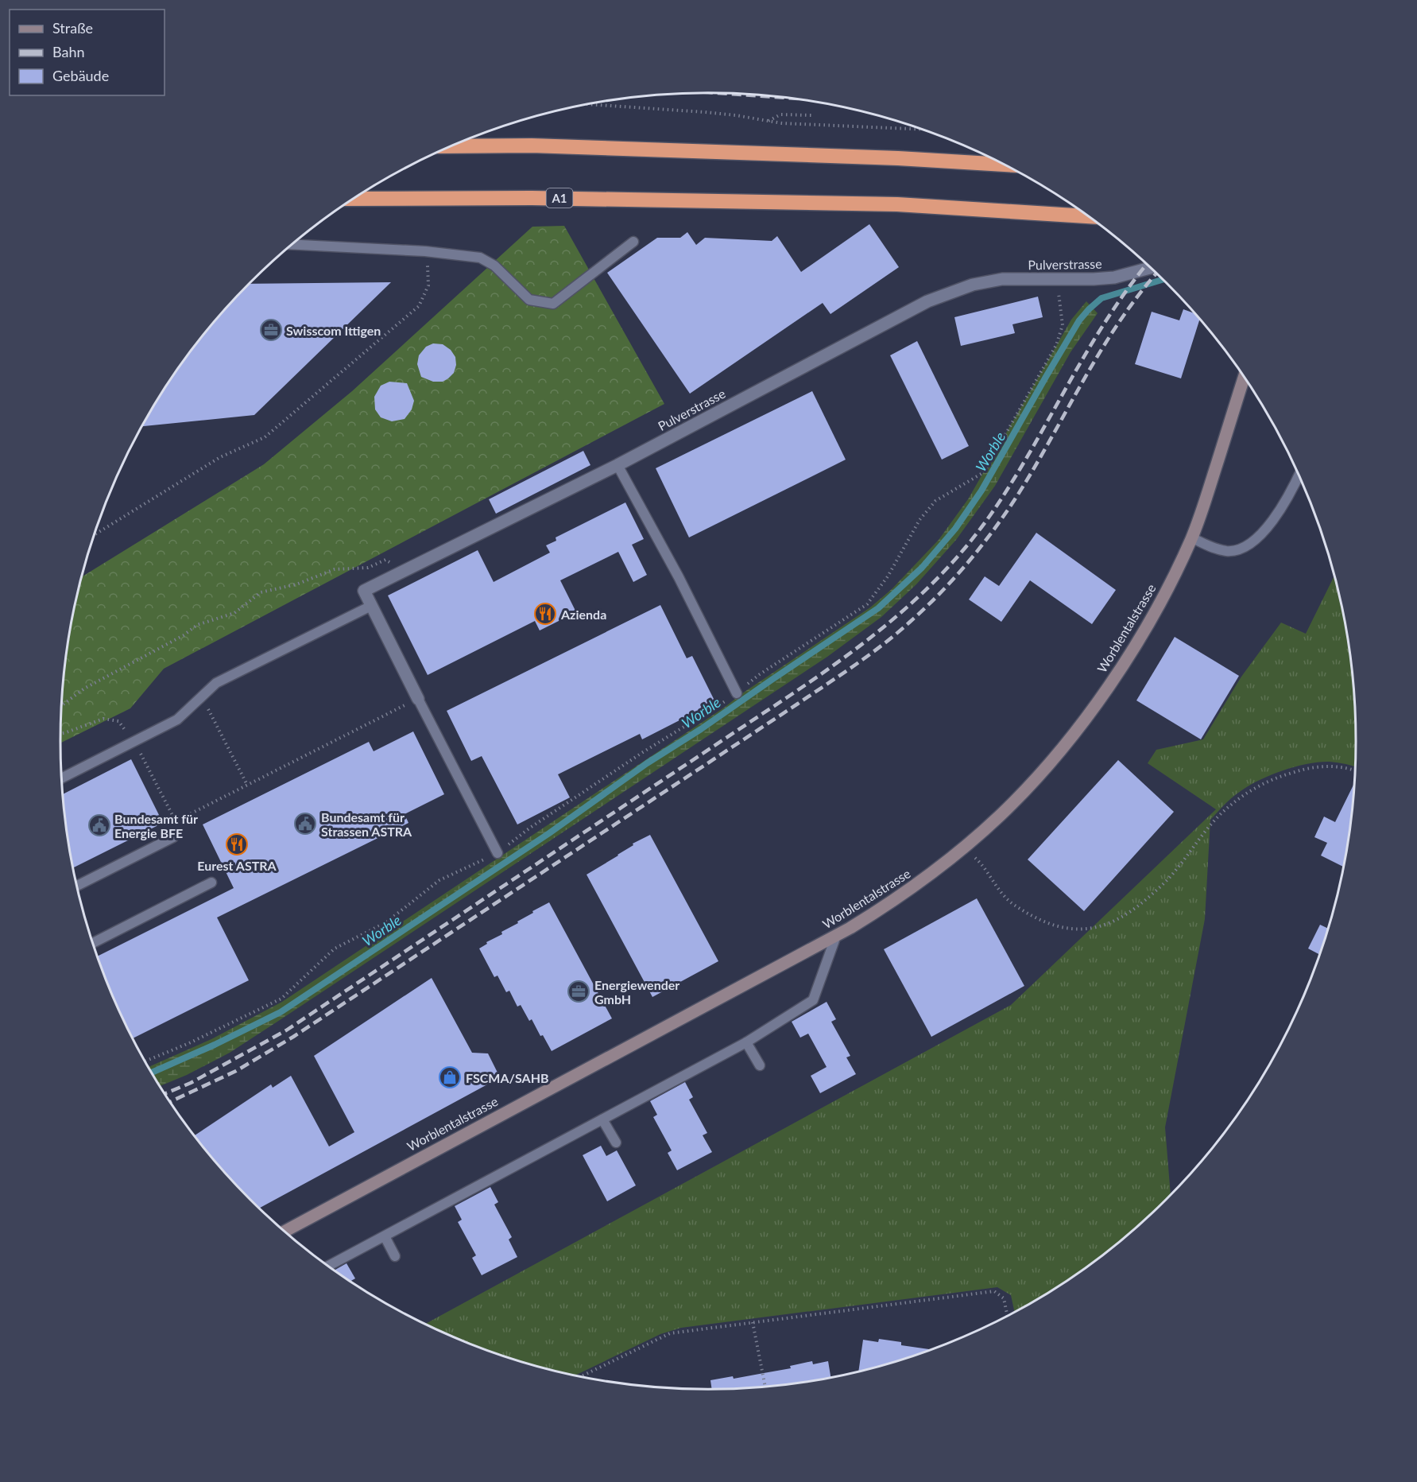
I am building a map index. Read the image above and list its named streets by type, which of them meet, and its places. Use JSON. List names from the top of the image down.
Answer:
{
  "streets": {
    "highway": ["A1"],
    "main road": ["Worblentalstrasse"],
    "street": ["Pulverstrasse"]
  },
  "water": ["Worble"],
  "places": {
    "office": ["Swisscom Ittigen", "Energiewender GmbH"],
    "restaurant": ["Azienda", "Eurest ASTRA"],
    "public building": ["Bundesamt für Strassen ASTRA", "Bundesamt für Energie BFE"],
    "shop": ["FSCMA/SAHB"]
  },
  "legend": ["Straße", "Bahn", "Gebäude"]
}
